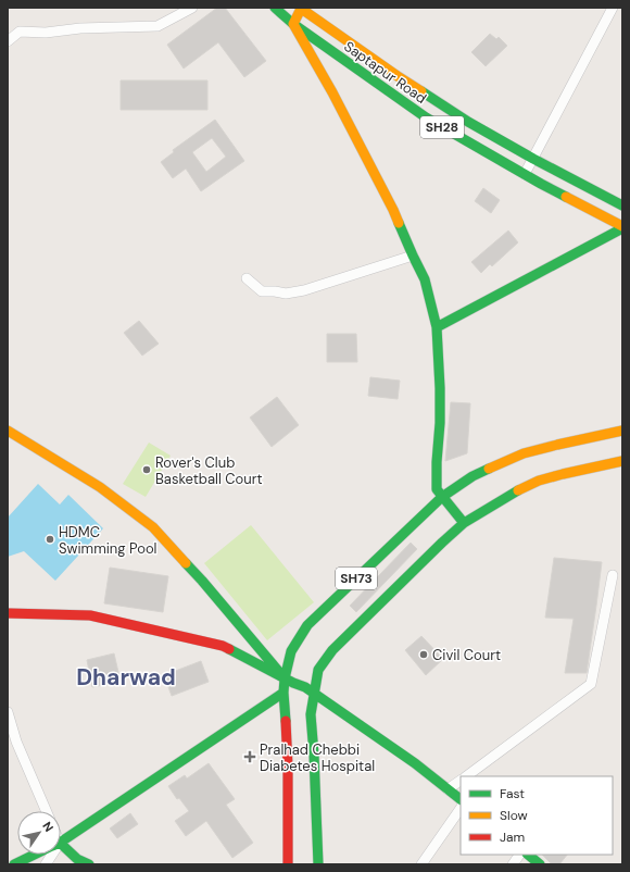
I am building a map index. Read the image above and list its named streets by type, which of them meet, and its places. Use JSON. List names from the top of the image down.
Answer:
{
  "streets": {
    "main road": ["Saptapur Road", "SH28", "SH73"]
  },
  "districts": ["Dharwad"],
  "places": {
    "other": ["Rover's Club Basketball Court", "HDMC Swimming Pool", "Civil Court"],
    "health": ["Pralhad Chebbi Diabetes Hospital"]
  },
  "legend": ["Fast", "Slow", "Jam"],
  "north": "top right"
}
